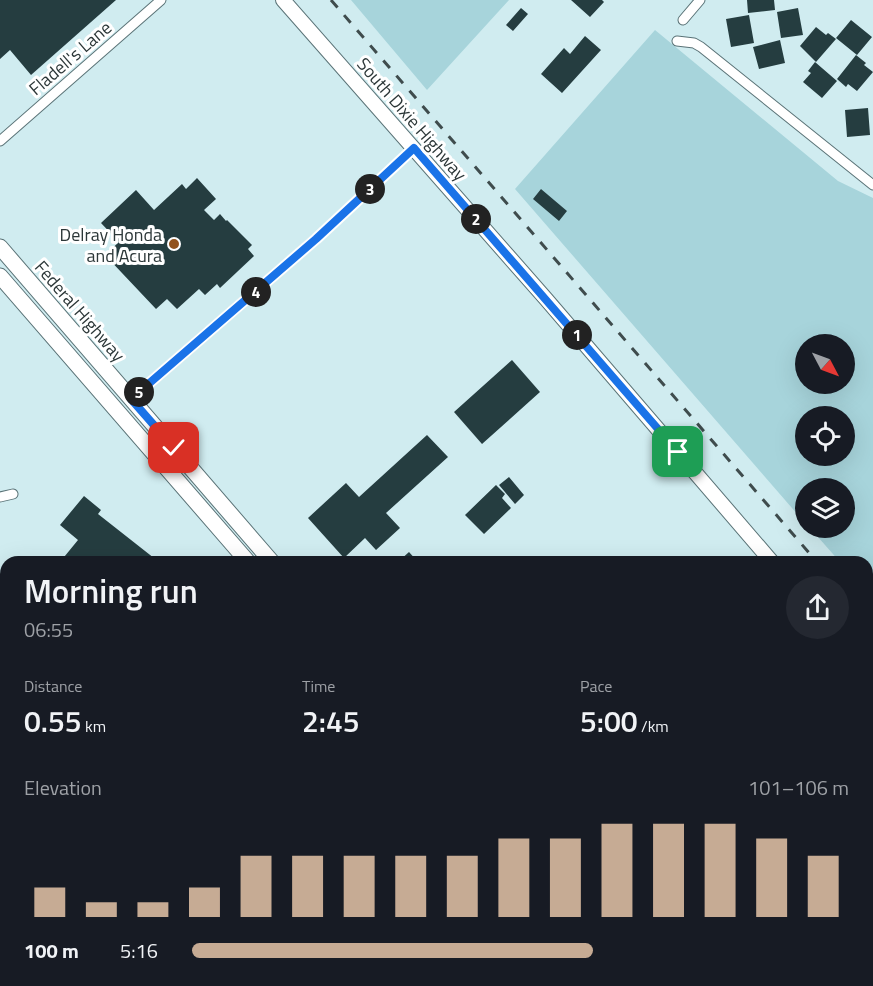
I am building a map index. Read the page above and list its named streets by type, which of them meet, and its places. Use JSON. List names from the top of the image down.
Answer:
{
  "streets": {
    "main road": ["Federal Highway"],
    "street": ["Fladell's Lane", "South Dixie Highway"]
  },
  "places": ["Delray Honda and Acura"],
  "north": "bottom right",
  "page": {
    "pins": [
      "3",
      "2",
      "4",
      "1",
      "5"
    ],
    "heading": ["Morning run", "06:55"],
    "stats": [
      ["Distance", "0.55 km"],
      ["Time", "2:45"],
      ["Pace", "5:00 /km"]
    ],
    "chart": ["Elevation", "101–106 m"],
    "list": [
      {
        "name": "100 m",
        "note": "5:16"
      }
    ]
  }
}
